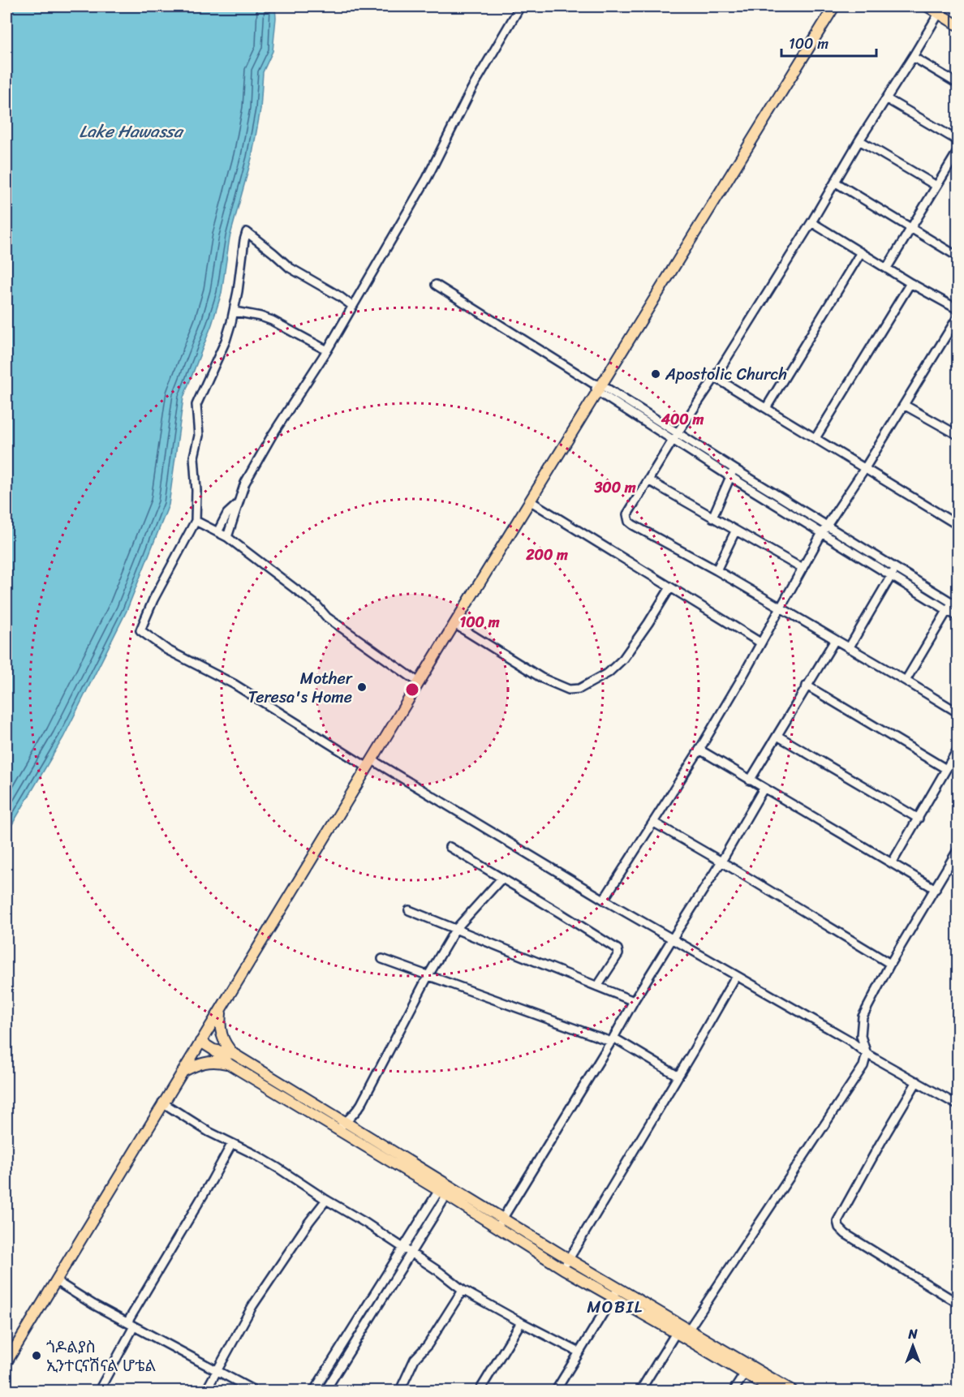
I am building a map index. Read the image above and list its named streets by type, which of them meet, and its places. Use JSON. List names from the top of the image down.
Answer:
{
  "districts": ["MOBIL"],
  "water": ["Lake Hawassa"],
  "places": ["Apostolic Church", "Mother Teresa's Home", "ጎዶልያስ ኢንተርናሽናል ሆቴል"],
  "scale_bar": "100 m",
  "north": "top",
  "rings": [
    "400 m",
    "300 m",
    "200 m",
    "100 m"
  ]
}
